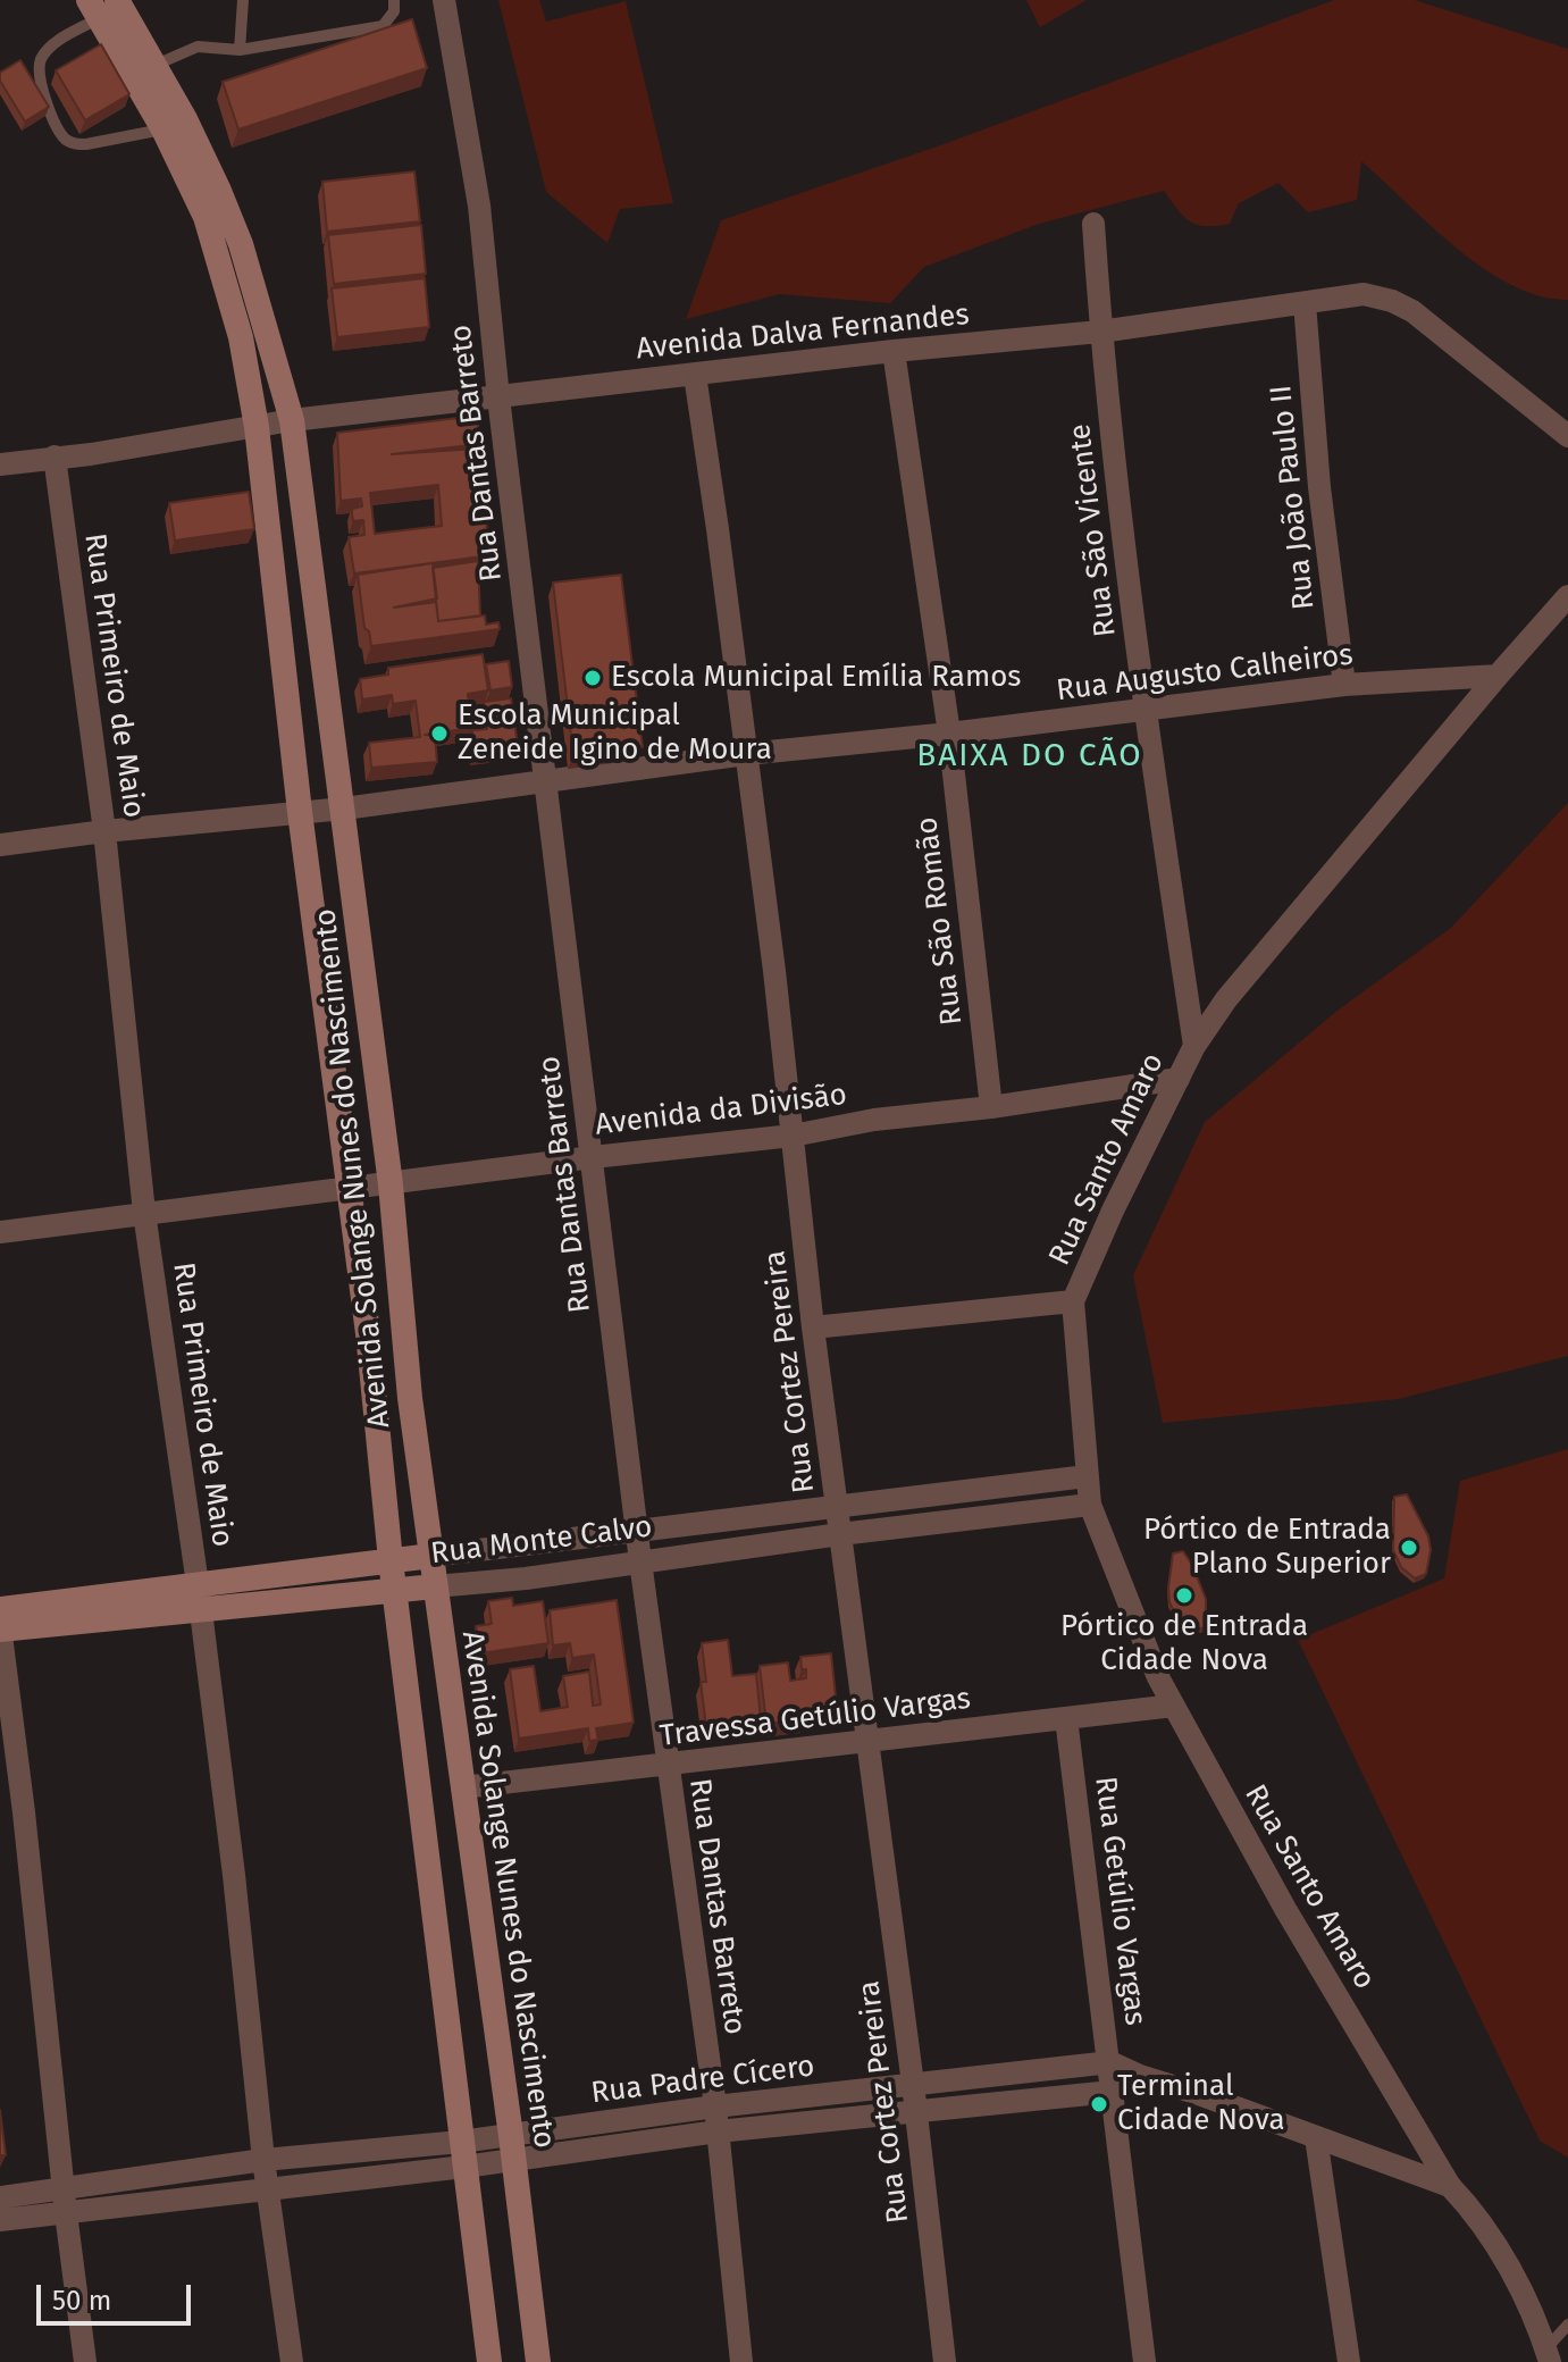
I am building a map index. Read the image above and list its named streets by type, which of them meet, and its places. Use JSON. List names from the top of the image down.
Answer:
{
  "streets": {
    "main road": ["Avenida Solange Nunes do Nascimento", "Rua Monte Calvo"],
    "street": [
      "Avenida Dalva Fernandes",
      "Rua Dantas Barreto",
      "Rua João Paulo II",
      "Rua São Vicente",
      "Rua Augusto Calheiros",
      "Rua Primeiro de Maio",
      "Rua São Romão",
      "Avenida da Divisão",
      "Rua Santo Amaro",
      "Rua Cortez Pereira",
      "Travessa Getúlio Vargas",
      "Rua Getúlio Vargas",
      "Rua Padre Cícero"
    ]
  },
  "crossings": [
    ["Avenida Dalva Fernandes", "Rua Dantas Barreto"],
    ["Avenida Dalva Fernandes", "Rua João Paulo II"],
    ["Avenida Dalva Fernandes", "Rua São Vicente"],
    ["Avenida Dalva Fernandes", "Rua Primeiro de Maio"],
    ["Avenida Dalva Fernandes", "Rua São Romão"],
    ["Avenida Dalva Fernandes", "Avenida Solange Nunes do Nascimento"],
    ["Avenida Dalva Fernandes", "Rua Cortez Pereira"],
    ["Rua Dantas Barreto", "Rua Augusto Calheiros"],
    ["Rua Dantas Barreto", "Avenida da Divisão"],
    ["Rua Dantas Barreto", "Rua Monte Calvo"],
    ["Rua Dantas Barreto", "Travessa Getúlio Vargas"],
    ["Rua Dantas Barreto", "Rua Padre Cícero"],
    ["Rua João Paulo II", "Rua Augusto Calheiros"],
    ["Rua São Vicente", "Rua Augusto Calheiros"],
    ["Rua São Vicente", "Rua Santo Amaro"],
    ["Rua Augusto Calheiros", "Rua Primeiro de Maio"],
    ["Rua Augusto Calheiros", "Rua São Romão"],
    ["Rua Augusto Calheiros", "Rua Santo Amaro"],
    ["Rua Augusto Calheiros", "Avenida Solange Nunes do Nascimento"],
    ["Rua Augusto Calheiros", "Rua Cortez Pereira"],
    ["Rua Primeiro de Maio", "Avenida da Divisão"],
    ["Rua Primeiro de Maio", "Rua Monte Calvo"],
    ["Rua Primeiro de Maio", "Rua Padre Cícero"],
    ["Rua São Romão", "Avenida da Divisão"],
    ["Avenida da Divisão", "Rua Santo Amaro"],
    ["Avenida da Divisão", "Avenida Solange Nunes do Nascimento"],
    ["Avenida da Divisão", "Rua Cortez Pereira"],
    ["Rua Santo Amaro", "Rua Monte Calvo"],
    ["Rua Santo Amaro", "Travessa Getúlio Vargas"],
    ["Avenida Solange Nunes do Nascimento", "Rua Monte Calvo"],
    ["Avenida Solange Nunes do Nascimento", "Travessa Getúlio Vargas"],
    ["Avenida Solange Nunes do Nascimento", "Rua Padre Cícero"],
    ["Rua Cortez Pereira", "Rua Monte Calvo"],
    ["Rua Cortez Pereira", "Travessa Getúlio Vargas"],
    ["Rua Cortez Pereira", "Rua Padre Cícero"],
    ["Travessa Getúlio Vargas", "Rua Getúlio Vargas"],
    ["Rua Getúlio Vargas", "Rua Padre Cícero"]
  ],
  "districts": ["BAIXA DO CÃO"],
  "places": [
    "Escola Municipal Emília Ramos",
    "Escola Municipal Zeneide Igino de Moura",
    "Pórtico de Entrada Plano Superior",
    "Pórtico de Entrada Cidade Nova",
    "Terminal Cidade Nova"
  ],
  "scale_bar": "50 m"
}
